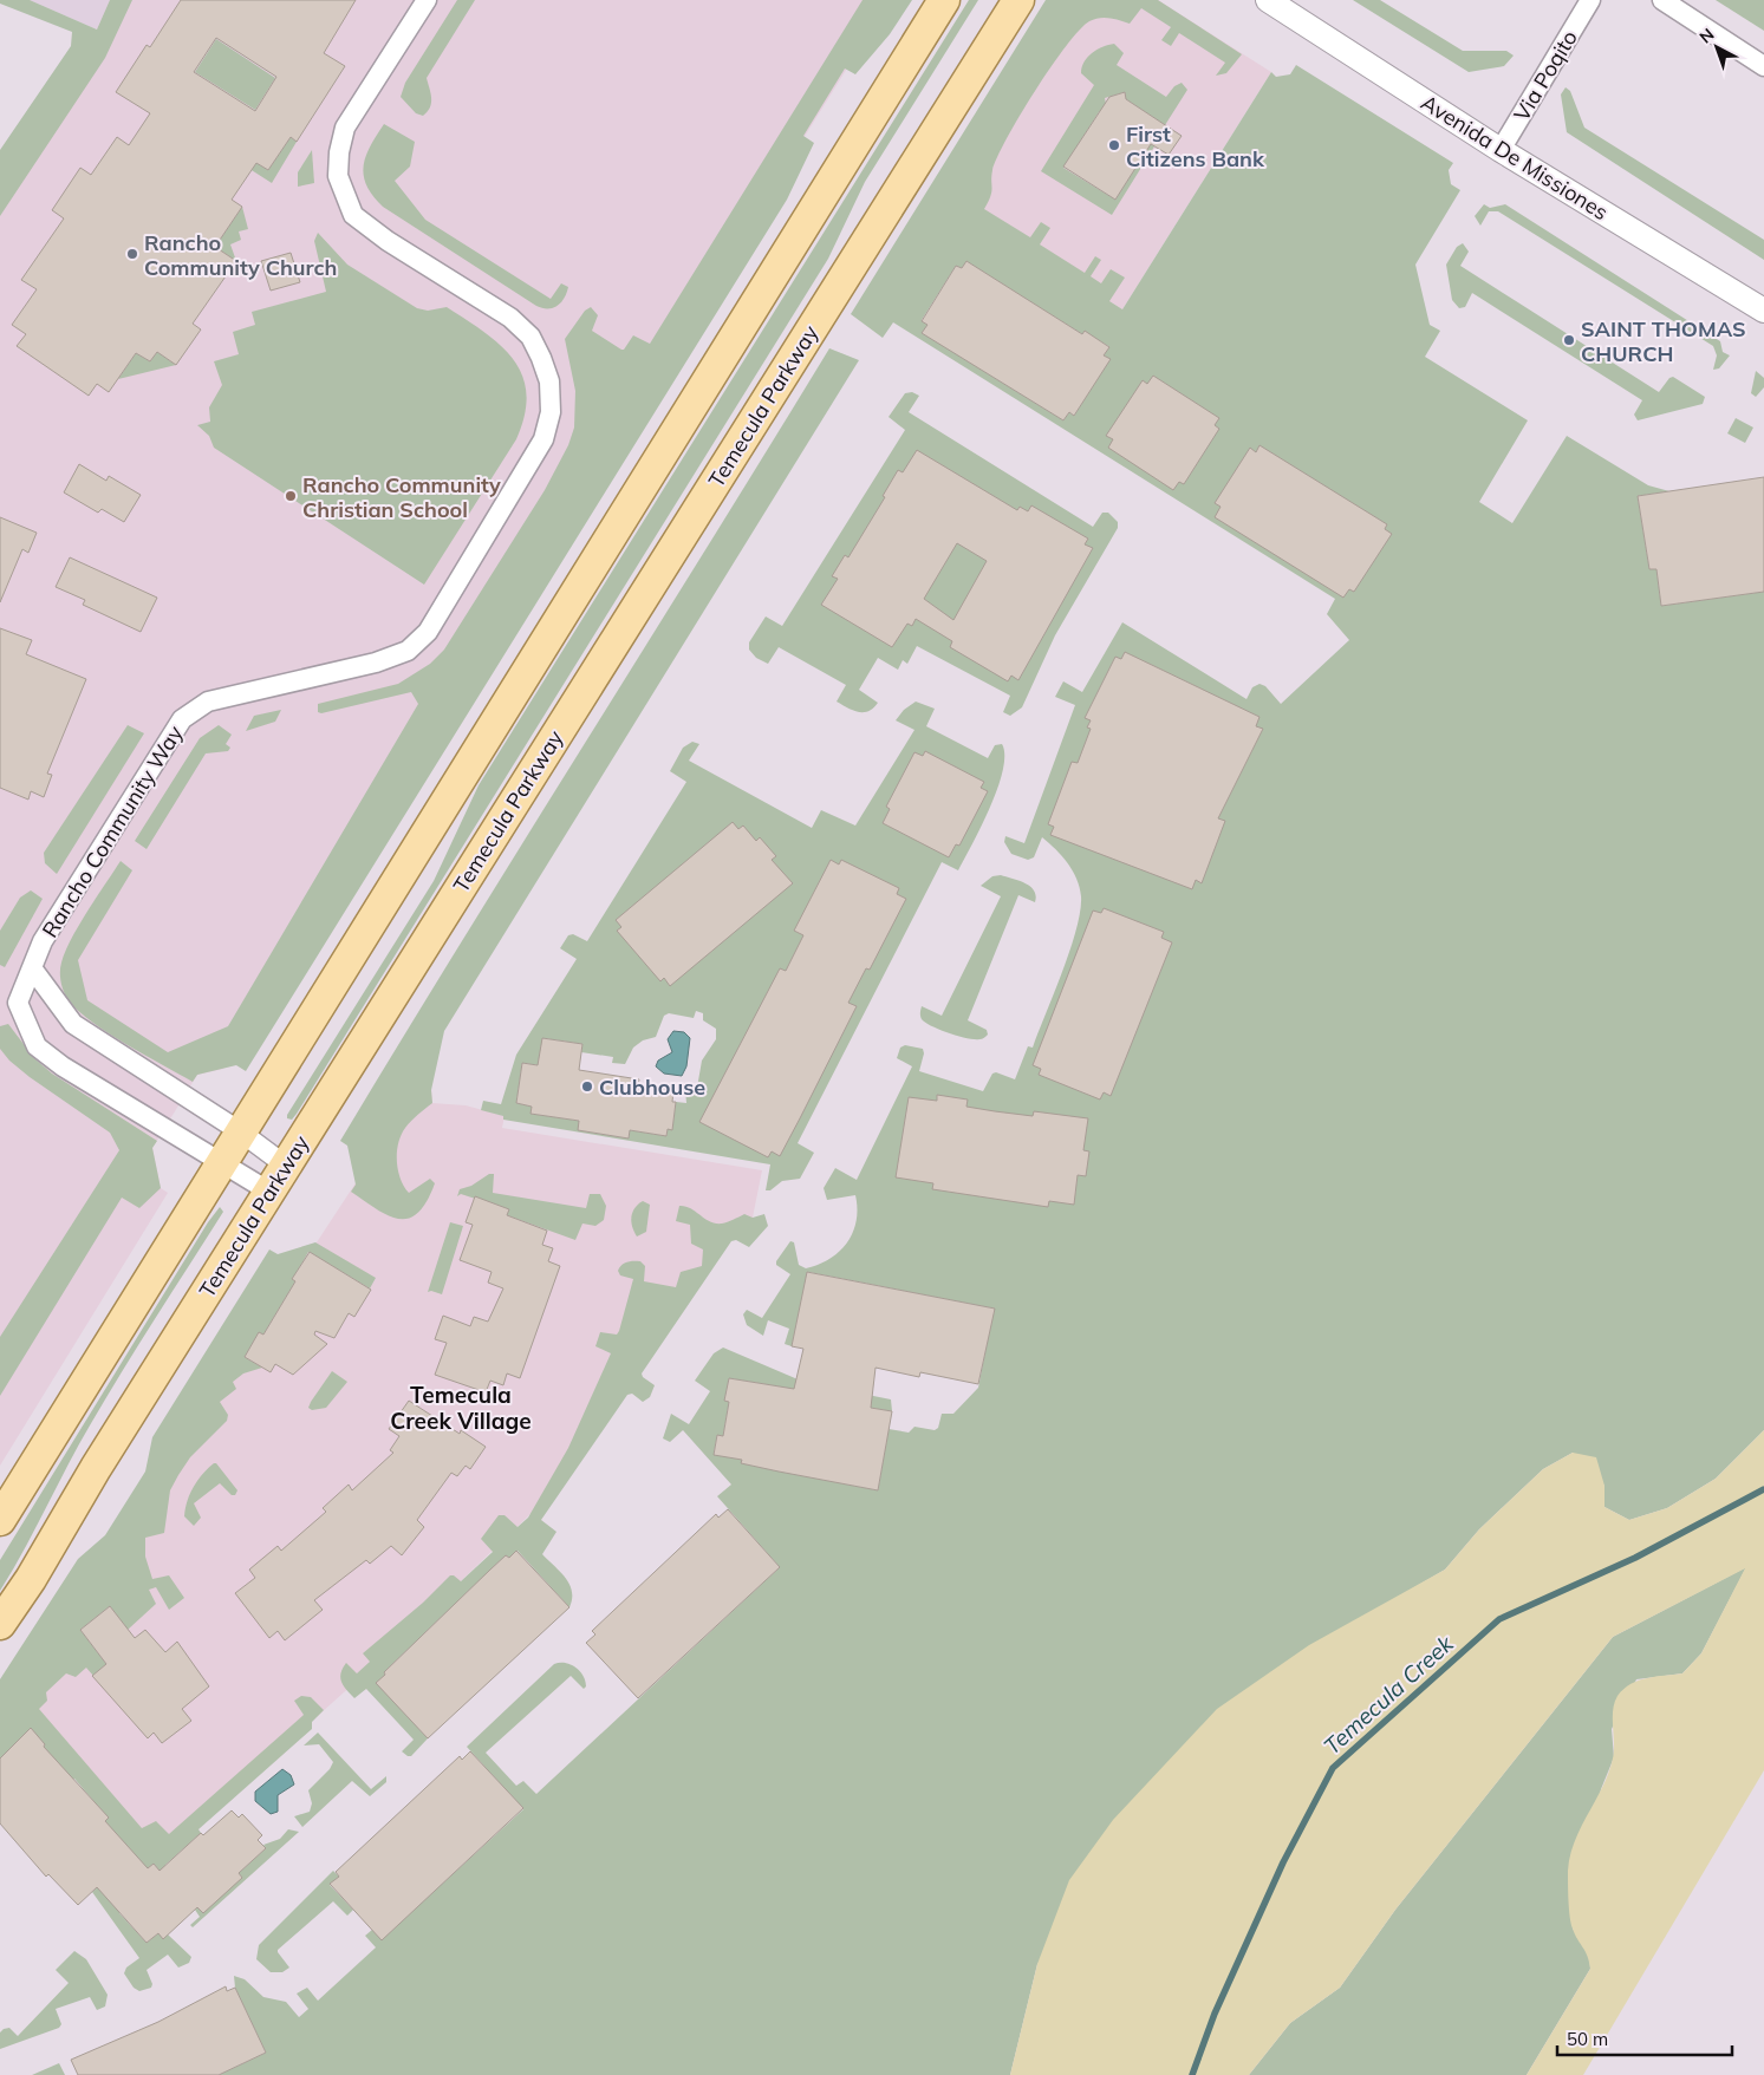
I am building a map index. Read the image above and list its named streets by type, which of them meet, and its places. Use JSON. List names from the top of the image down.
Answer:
{
  "streets": {
    "main road": ["Temecula Parkway"],
    "street": ["Via Poqito", "Avenida De Missiones", "Rancho Community Way"]
  },
  "crossings": [
    ["Via Poqito", "Avenida De Missiones"],
    ["Temecula Parkway", "Rancho Community Way"]
  ],
  "districts": ["Temecula Creek Village"],
  "water": ["Temecula Creek"],
  "places": [
    "First Citizens Bank",
    "Rancho Community Church",
    "SAINT THOMAS CHURCH",
    "Rancho Community Christian School",
    "Clubhouse"
  ],
  "scale_bar": "50 m",
  "north": "top left"
}
